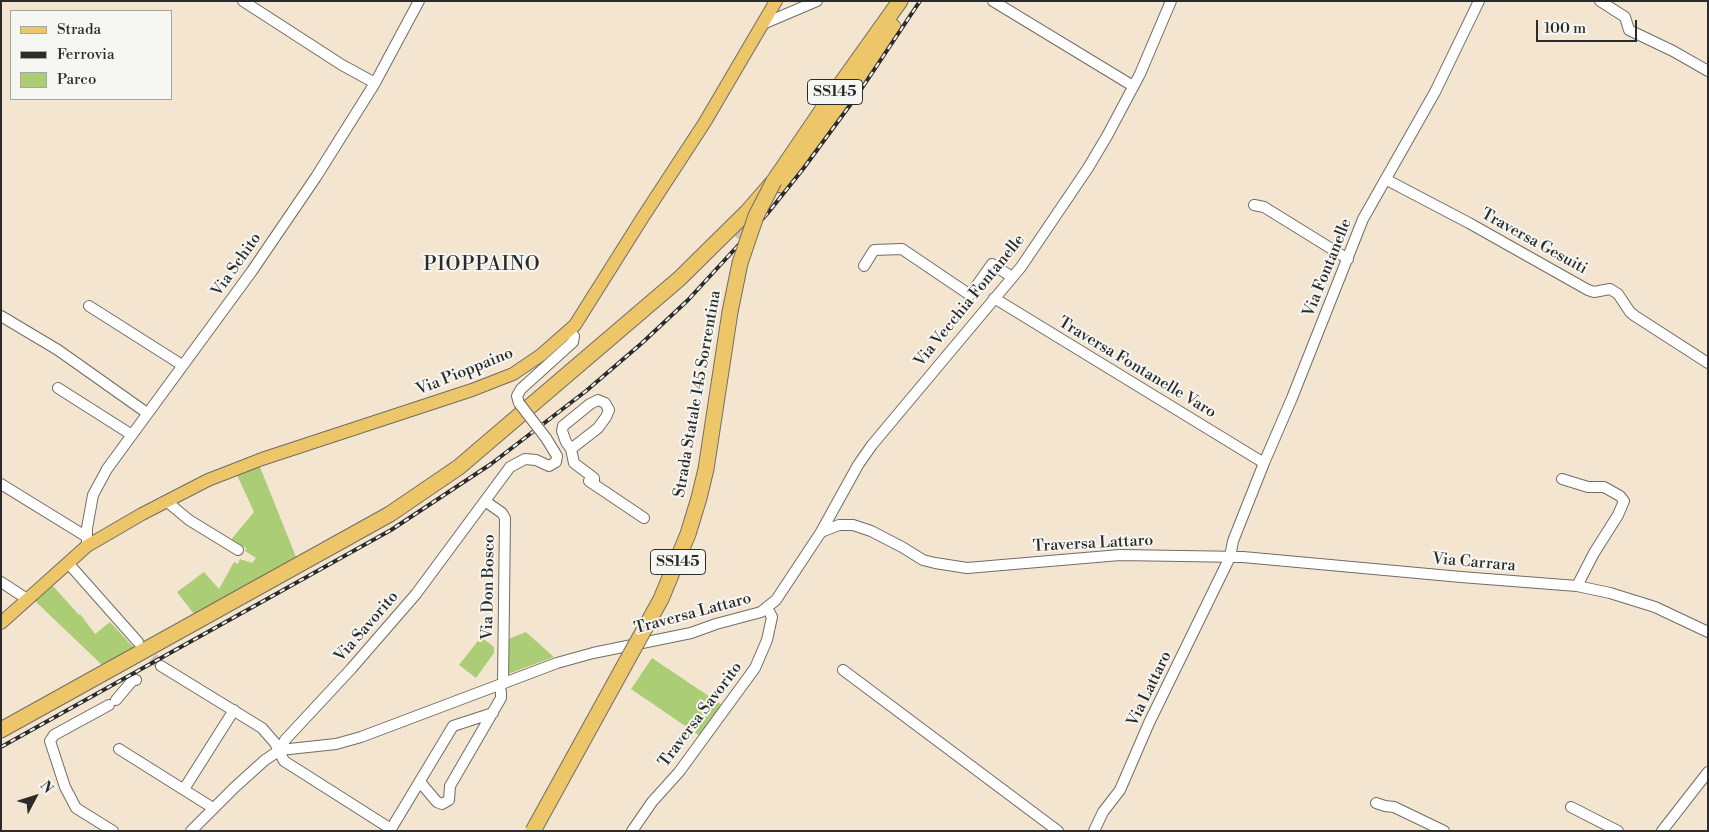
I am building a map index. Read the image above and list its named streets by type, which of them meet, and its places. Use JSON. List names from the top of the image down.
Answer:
{
  "streets": {
    "highway": ["SS145", "Strada Statale 145 Sorrentina"],
    "main road": ["Via Pioppaino"],
    "street": [
      "Traversa Gesuiti",
      "Via Schito",
      "Via Fontanelle",
      "Via Vecchia Fontanelle",
      "Traversa Fontanelle Varo",
      "Traversa Lattaro",
      "Via Carrara",
      "Via Don Bosco",
      "Via Savorito",
      "Via Lattaro",
      "Traversa Savorito"
    ]
  },
  "crossings": [
    ["Traversa Gesuiti", "Via Fontanelle"],
    ["Via Schito", "Via Pioppaino"],
    ["Via Fontanelle", "Traversa Fontanelle Varo"],
    ["Via Fontanelle", "Traversa Lattaro"],
    ["Via Fontanelle", "Via Carrara"],
    ["Via Fontanelle", "Via Lattaro"],
    ["Via Vecchia Fontanelle", "Traversa Fontanelle Varo"],
    ["Via Vecchia Fontanelle", "Traversa Lattaro"],
    ["Traversa Lattaro", "Via Carrara"],
    ["Traversa Lattaro", "Via Don Bosco"],
    ["Traversa Lattaro", "Via Savorito"],
    ["Traversa Lattaro", "Via Lattaro"],
    ["Traversa Lattaro", "Traversa Savorito"],
    ["Via Carrara", "Via Lattaro"],
    ["Via Don Bosco", "Via Savorito"]
  ],
  "districts": ["PIOPPAINO"],
  "legend": ["Strada", "Ferrovia", "Parco"],
  "scale_bar": "100 m",
  "north": "top right"
}
